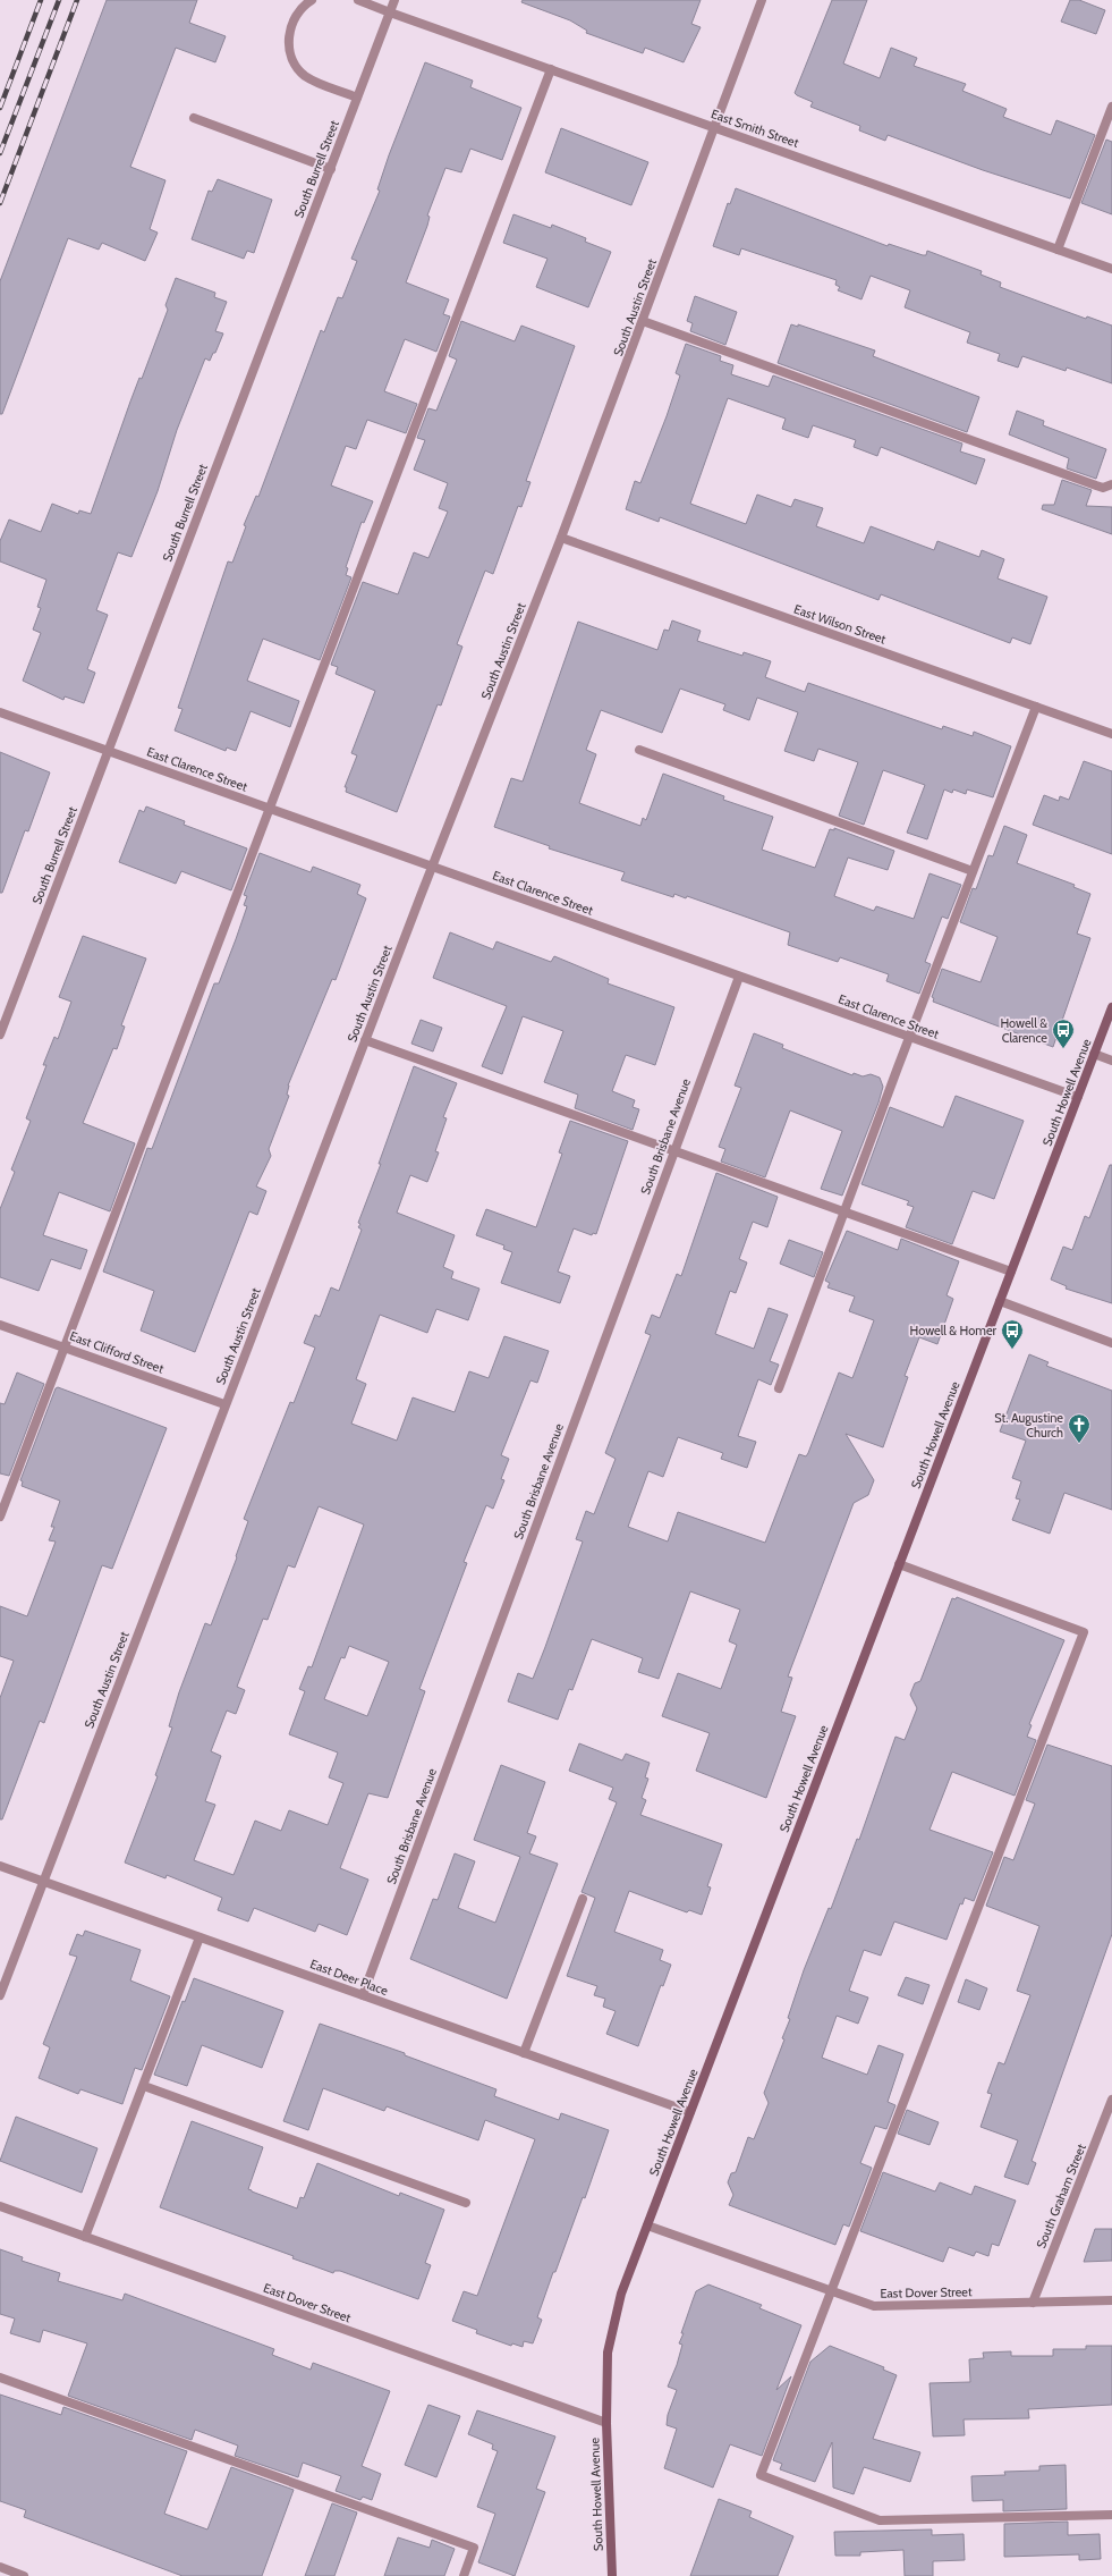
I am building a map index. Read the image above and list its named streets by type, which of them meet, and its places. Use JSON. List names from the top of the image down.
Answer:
{
  "streets": {
    "street": [
      "East Smith Street",
      "South Burrell Street",
      "South Austin Street",
      "East Wilson Street",
      "East Clarence Street",
      "South Howell Avenue",
      "South Brisbane Avenue",
      "East Clifford Street",
      "East Deer Place",
      "South Graham Street",
      "East Dover Street"
    ]
  },
  "crossings": [
    ["East Smith Street", "South Burrell Street"],
    ["East Smith Street", "South Austin Street"],
    ["South Burrell Street", "East Clarence Street"],
    ["South Austin Street", "East Wilson Street"],
    ["South Austin Street", "East Clarence Street"],
    ["South Austin Street", "East Clifford Street"],
    ["South Austin Street", "East Deer Place"],
    ["East Clarence Street", "South Howell Avenue"],
    ["East Clarence Street", "South Brisbane Avenue"],
    ["South Howell Avenue", "East Deer Place"],
    ["South Howell Avenue", "East Dover Street"],
    ["South Brisbane Avenue", "East Deer Place"],
    ["South Graham Street", "East Dover Street"]
  ],
  "places": {
    "bus stop": ["Howell & Clarence", "Howell & Homer"],
    "church": ["St. Augustine Church"]
  }
}
